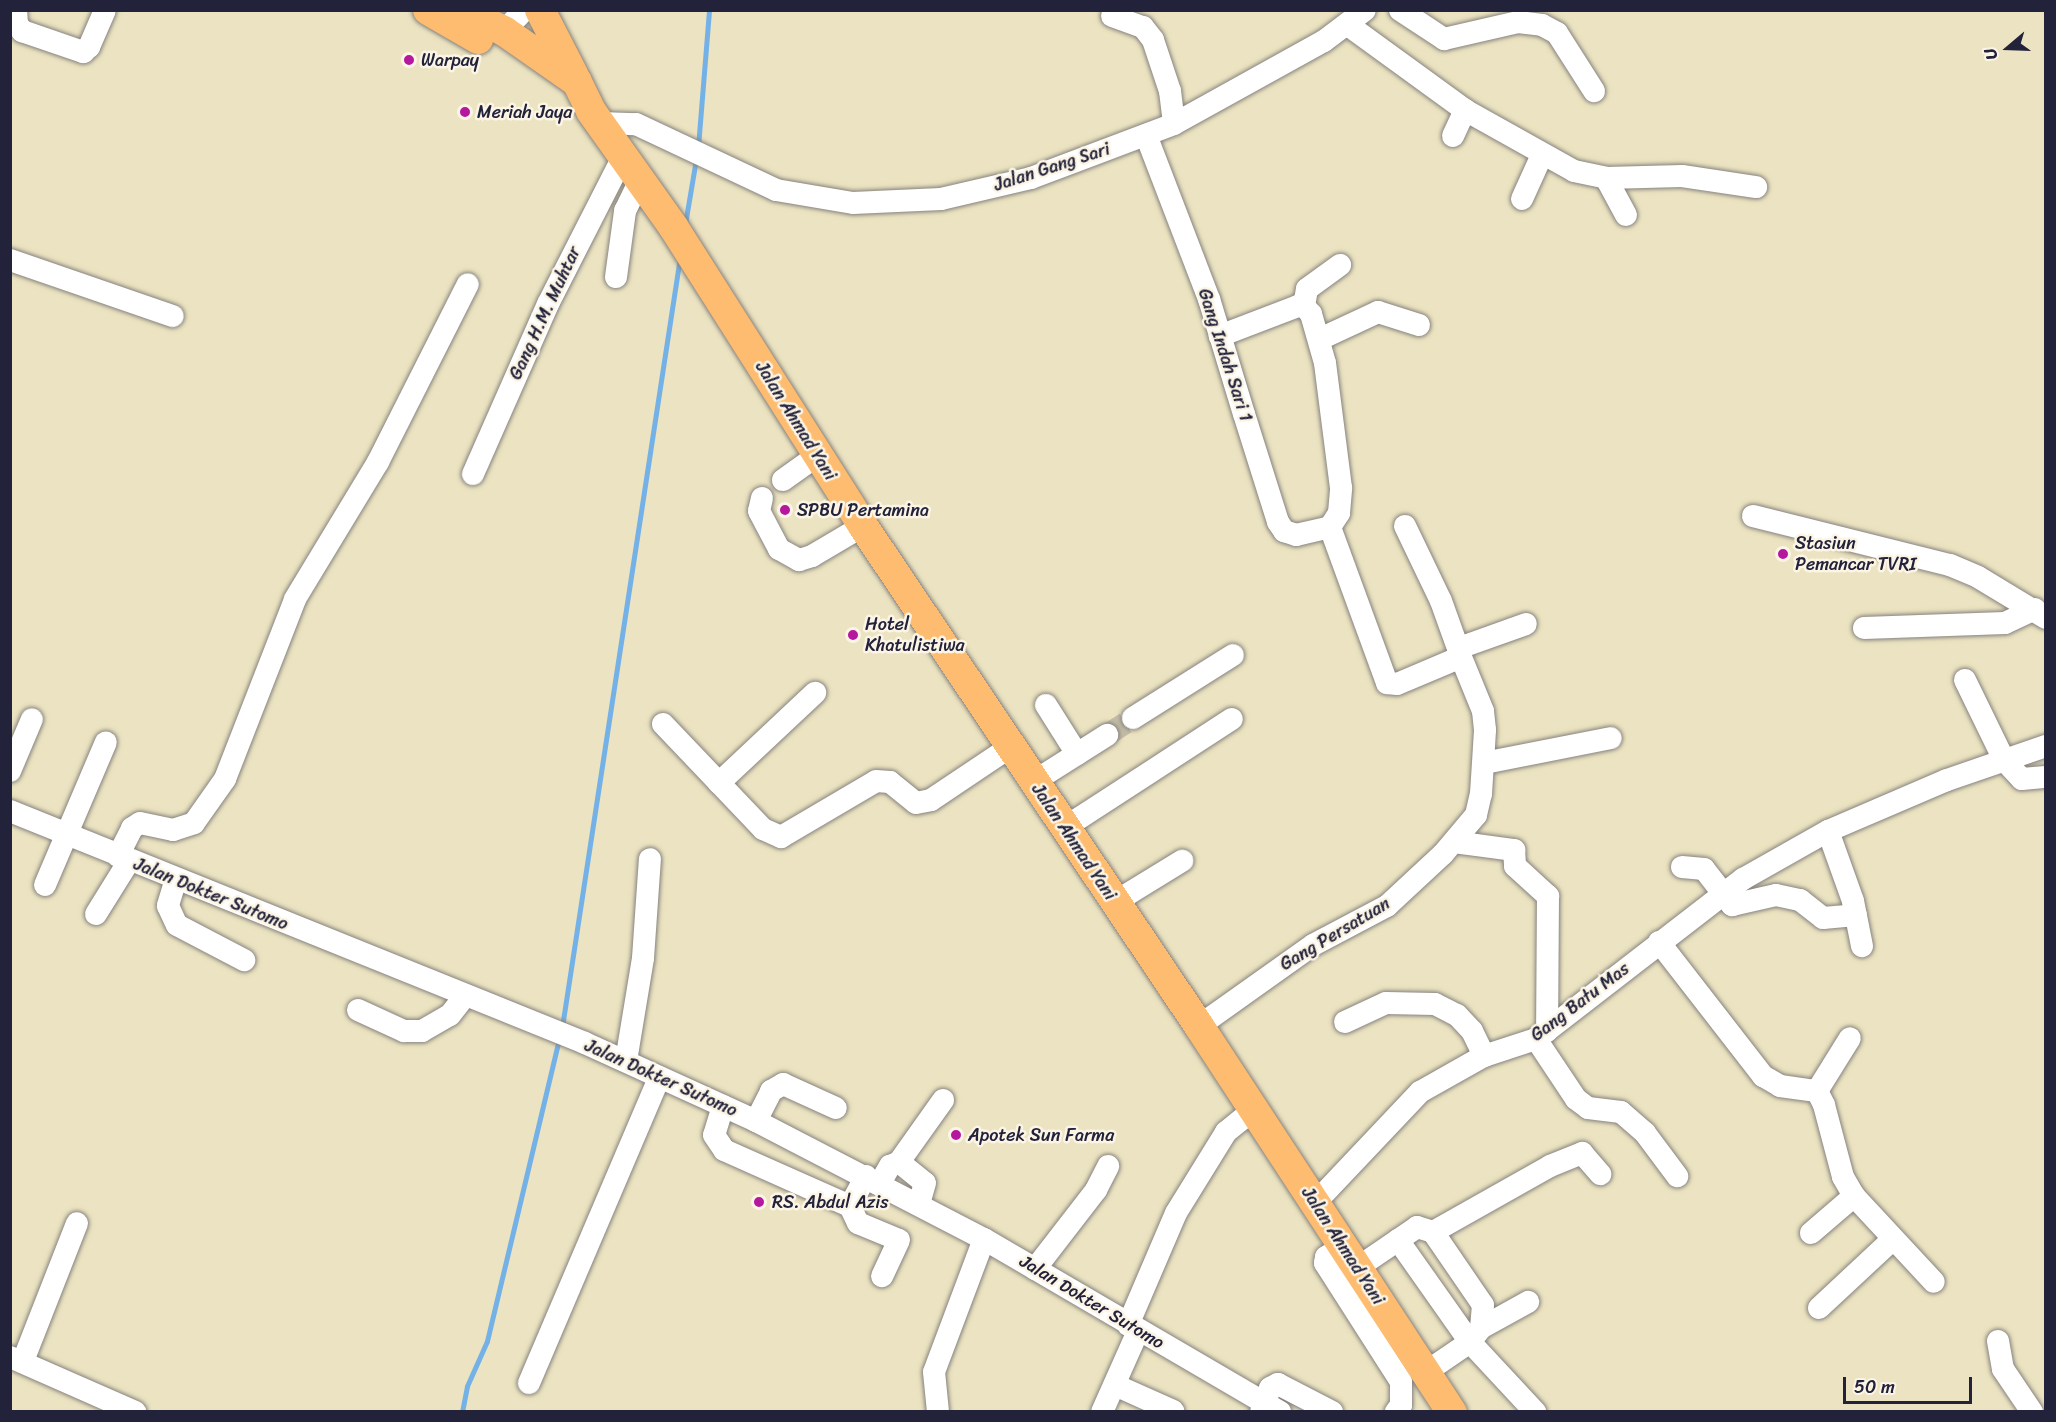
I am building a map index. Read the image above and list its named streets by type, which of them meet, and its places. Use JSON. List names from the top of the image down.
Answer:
{
  "streets": {
    "main road": ["Jalan Ahmad Yani"],
    "street": [
      "Jalan Gang Sari",
      "Gang H.M. Muhtar",
      "Gang Indah Sari 1",
      "Jalan Dokter Sutomo",
      "Gang Persatuan",
      "Gang Batu Mas"
    ]
  },
  "crossings": [
    ["Jalan Gang Sari", "Gang Indah Sari 1"],
    ["Jalan Gang Sari", "Jalan Ahmad Yani"],
    ["Gang H.M. Muhtar", "Jalan Ahmad Yani"],
    ["Jalan Ahmad Yani", "Gang Persatuan"],
    ["Jalan Ahmad Yani", "Gang Batu Mas"]
  ],
  "places": [
    "Warpay",
    "Meriah Jaya",
    "SPBU Pertamina",
    "Stasiun Pemancar TVRI",
    "Hotel Khatulistiwa",
    "Apotek Sun Farma",
    "RS. Abdul Azis"
  ],
  "scale_bar": "50 m",
  "north": "left"
}
